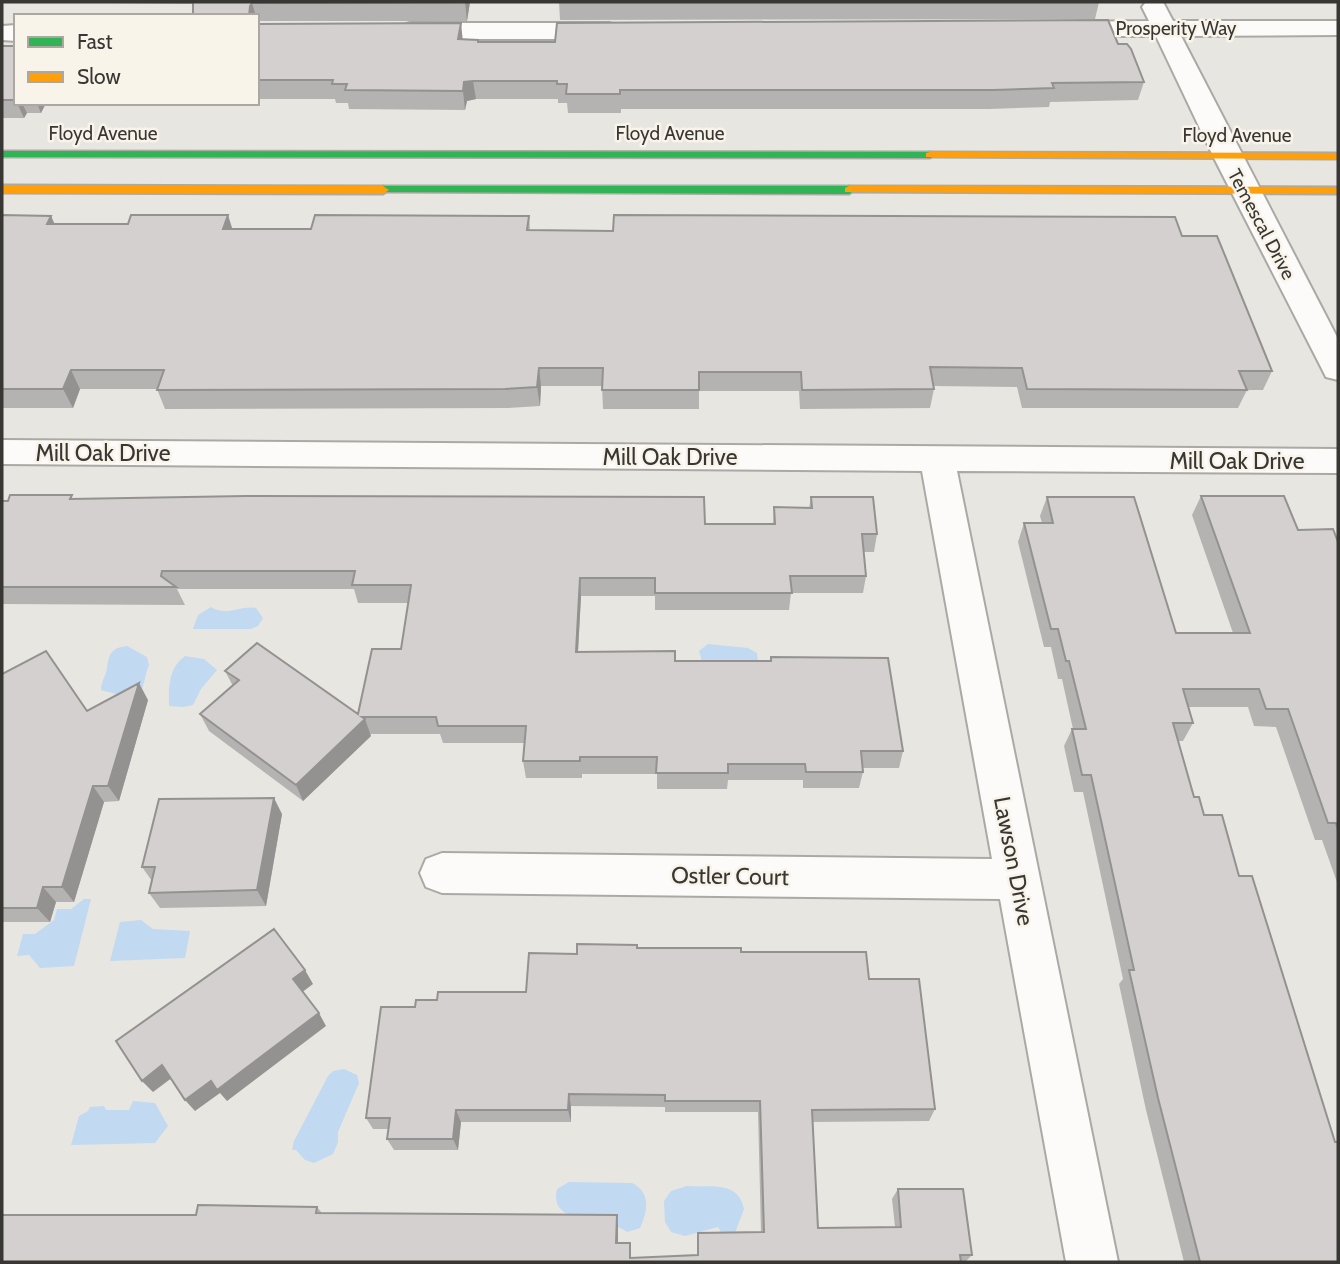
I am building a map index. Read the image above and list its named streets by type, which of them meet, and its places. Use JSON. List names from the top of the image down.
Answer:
{
  "streets": {
    "street": [
      "Prosperity Way",
      "Floyd Avenue",
      "Temescal Drive",
      "Mill Oak Drive",
      "Lawson Drive",
      "Ostler Court"
    ]
  },
  "crossings": [
    ["Prosperity Way", "Temescal Drive"],
    ["Floyd Avenue", "Temescal Drive"],
    ["Mill Oak Drive", "Lawson Drive"],
    ["Lawson Drive", "Ostler Court"]
  ],
  "legend": ["Fast", "Slow"]
}
